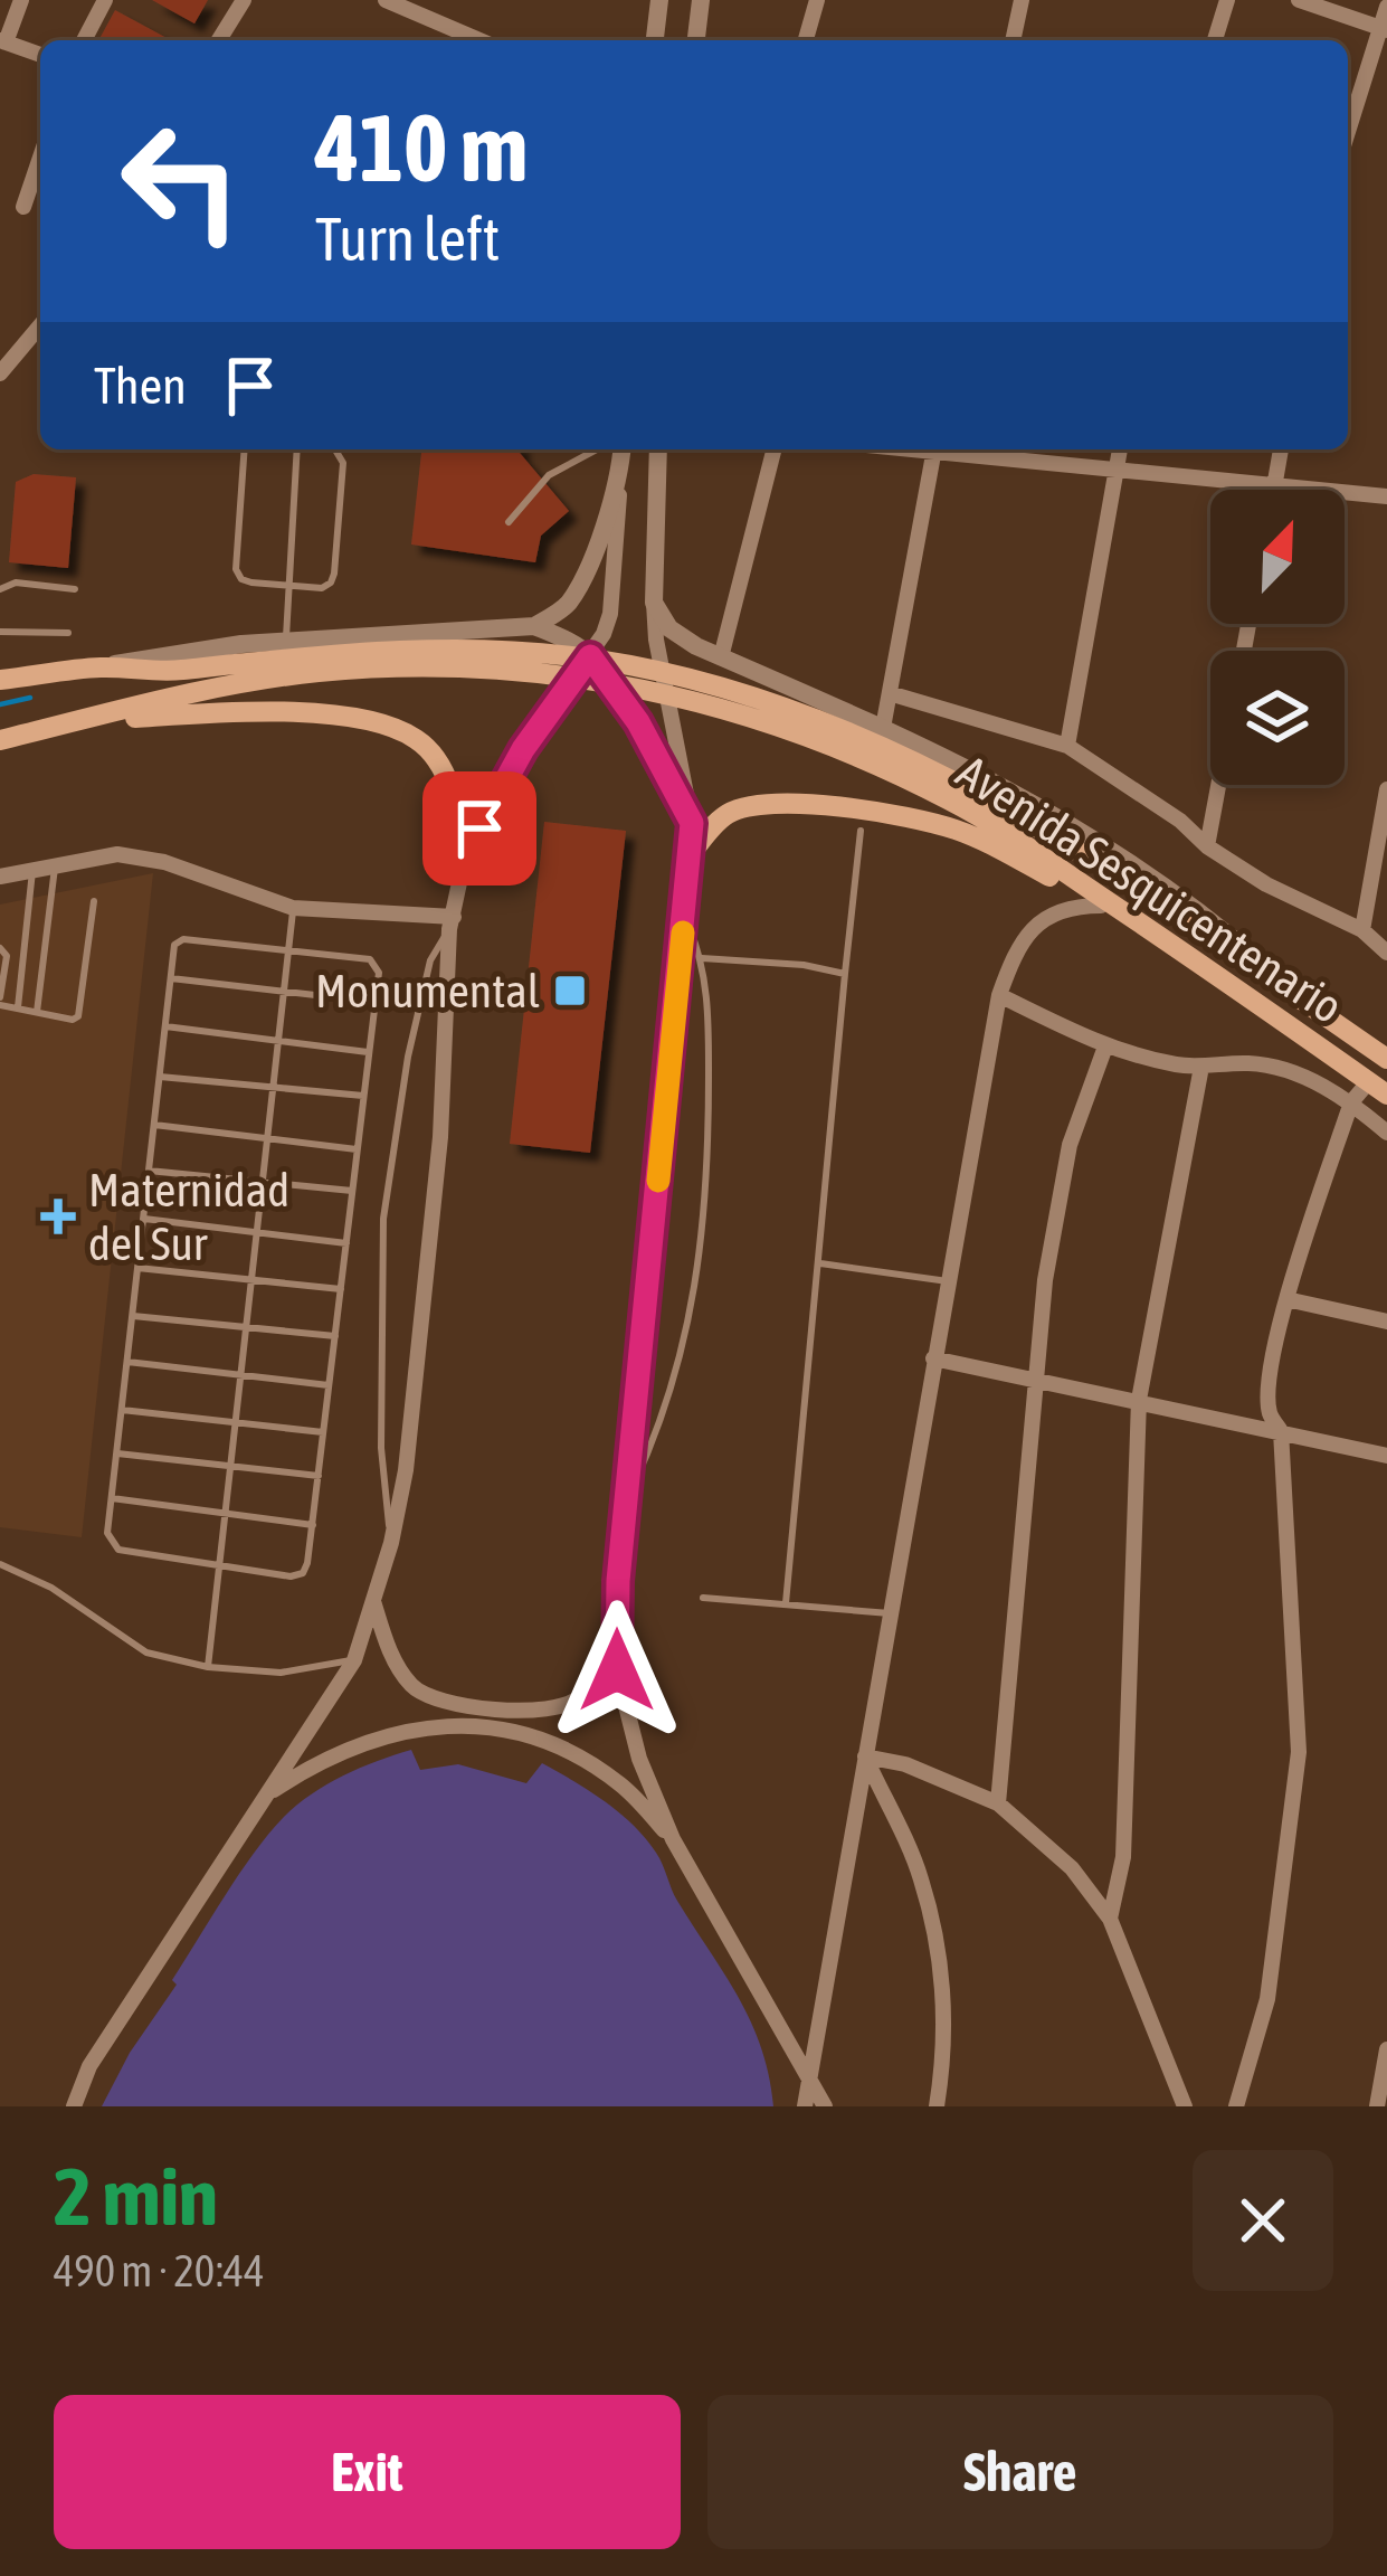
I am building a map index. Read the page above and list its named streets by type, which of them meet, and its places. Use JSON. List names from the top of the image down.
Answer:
{
  "streets": {
    "main road": ["Avenida Sesquicentenario"]
  },
  "places": {
    "transit": ["Monumental"],
    "health": ["Maternidad del Sur"]
  },
  "north": "top right",
  "page": {
    "turn": ["410 m", "Turn left"],
    "then": "Then",
    "heading": ["2 min", "490 m · 20:44"],
    "buttons": ["Exit", "Share"]
  }
}
